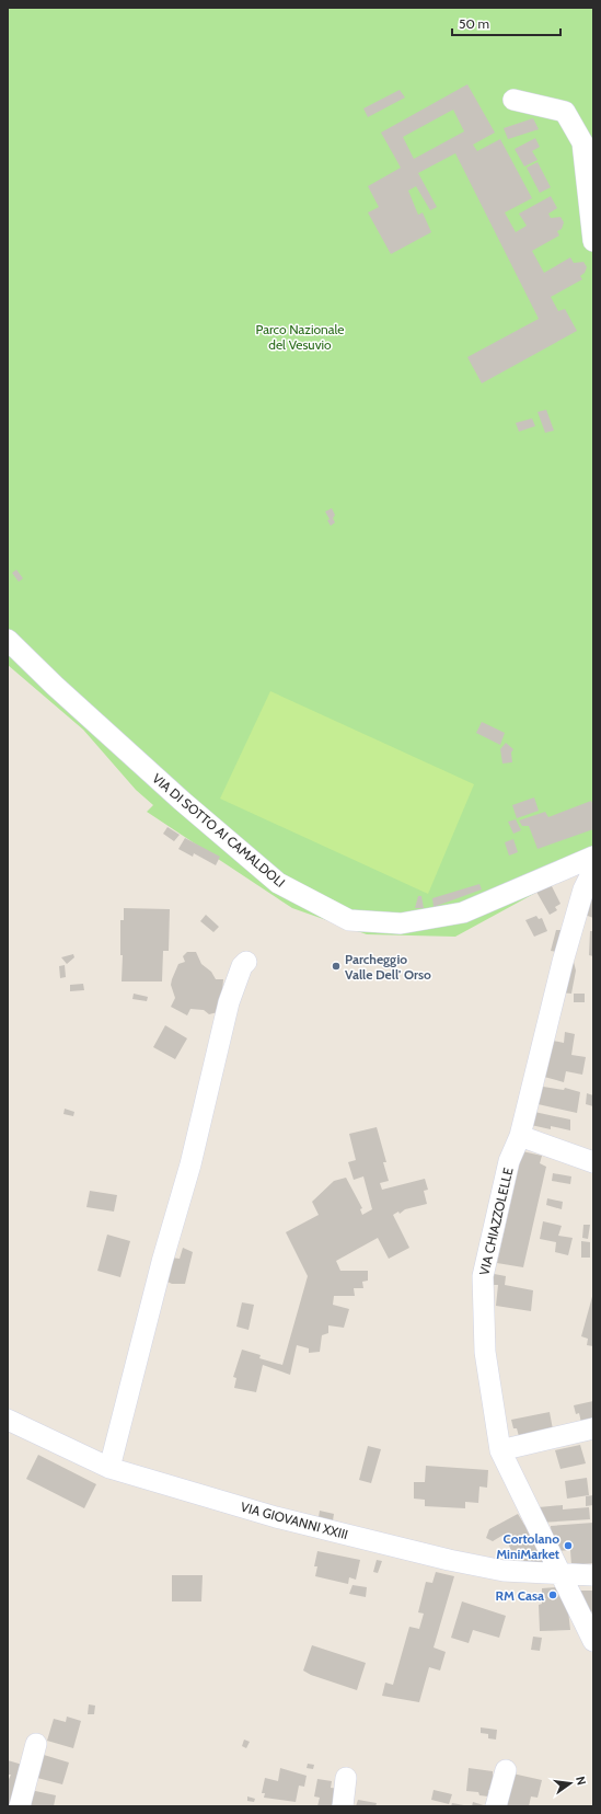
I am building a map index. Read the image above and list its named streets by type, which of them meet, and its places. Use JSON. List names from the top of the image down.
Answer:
{
  "streets": {
    "street": ["VIA DI SOTTO AI CAMALDOLI", "VIA CHIAZZOLELLE", "VIA GIOVANNI XXIII"]
  },
  "crossings": [
    ["VIA CHIAZZOLELLE", "VIA GIOVANNI XXIII"]
  ],
  "parks": ["Parco Nazionale del Vesuvio"],
  "places": ["Parcheggio Valle Dell' Orso", "Cortolano MiniMarket", "RM Casa"],
  "scale_bar": "50 m",
  "north": "right"
}
